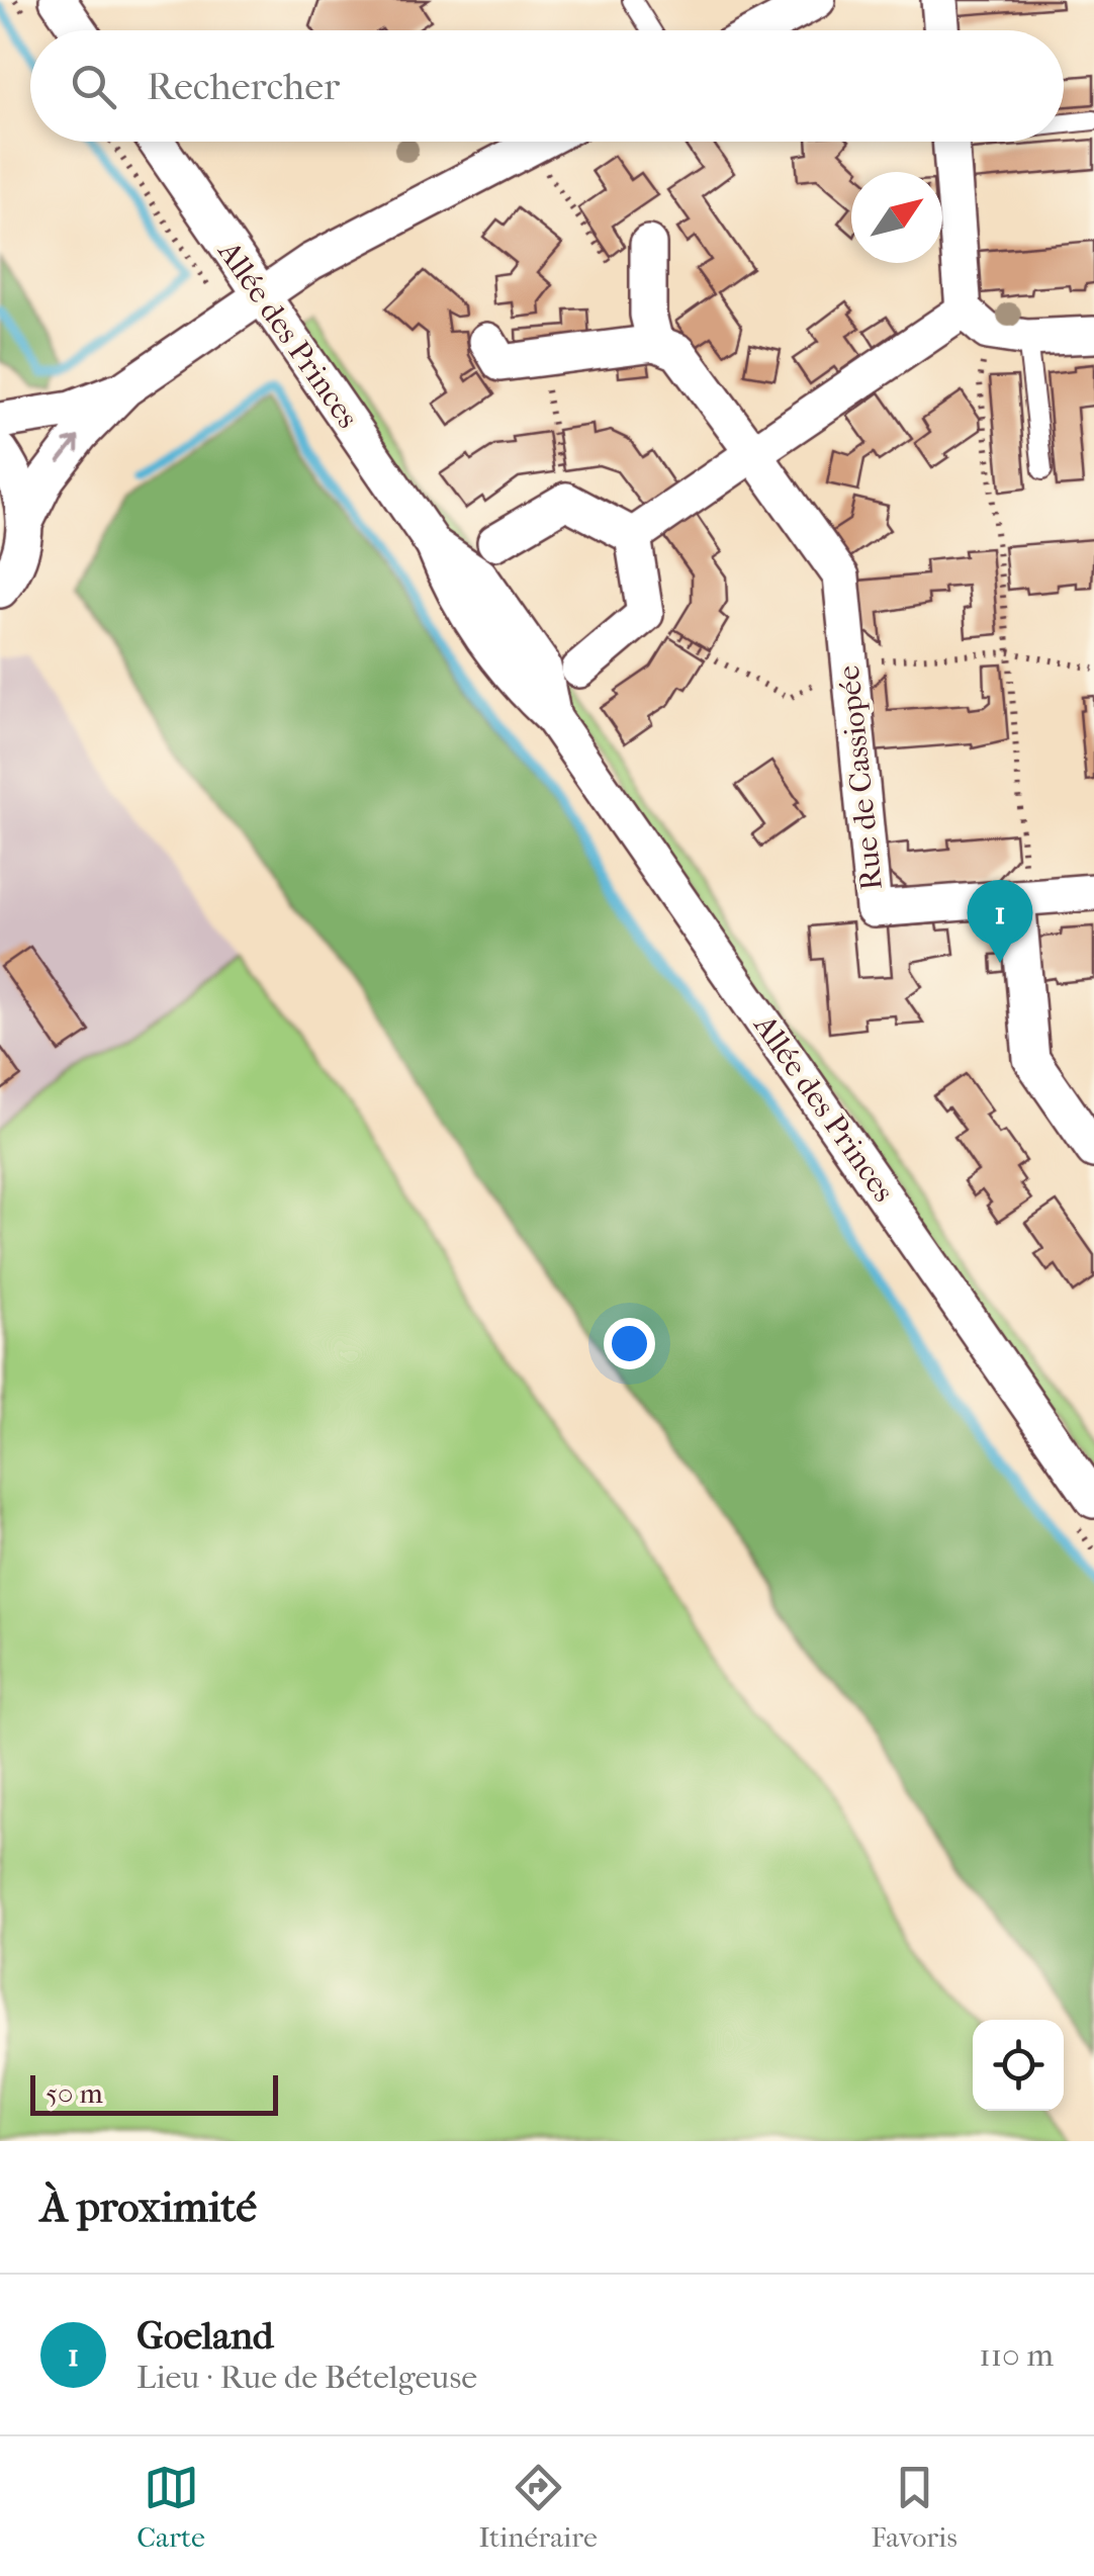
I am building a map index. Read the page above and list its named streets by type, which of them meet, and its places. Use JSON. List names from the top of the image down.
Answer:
{
  "streets": {
    "street": ["Allée des Princes", "Rue de Cassiopée"]
  },
  "scale_bar": "50 m",
  "north": "top right",
  "page": {
    "search": "Rechercher",
    "pins": "1",
    "scale": "50 m",
    "heading": "À proximité",
    "list": [
      {
        "mark": "1",
        "name": "Goeland",
        "note": "Lieu · Rue de Bételgeuse",
        "value": "110 m"
      }
    ],
    "nav": ["Carte", "Itinéraire", "Favoris"]
  }
}
